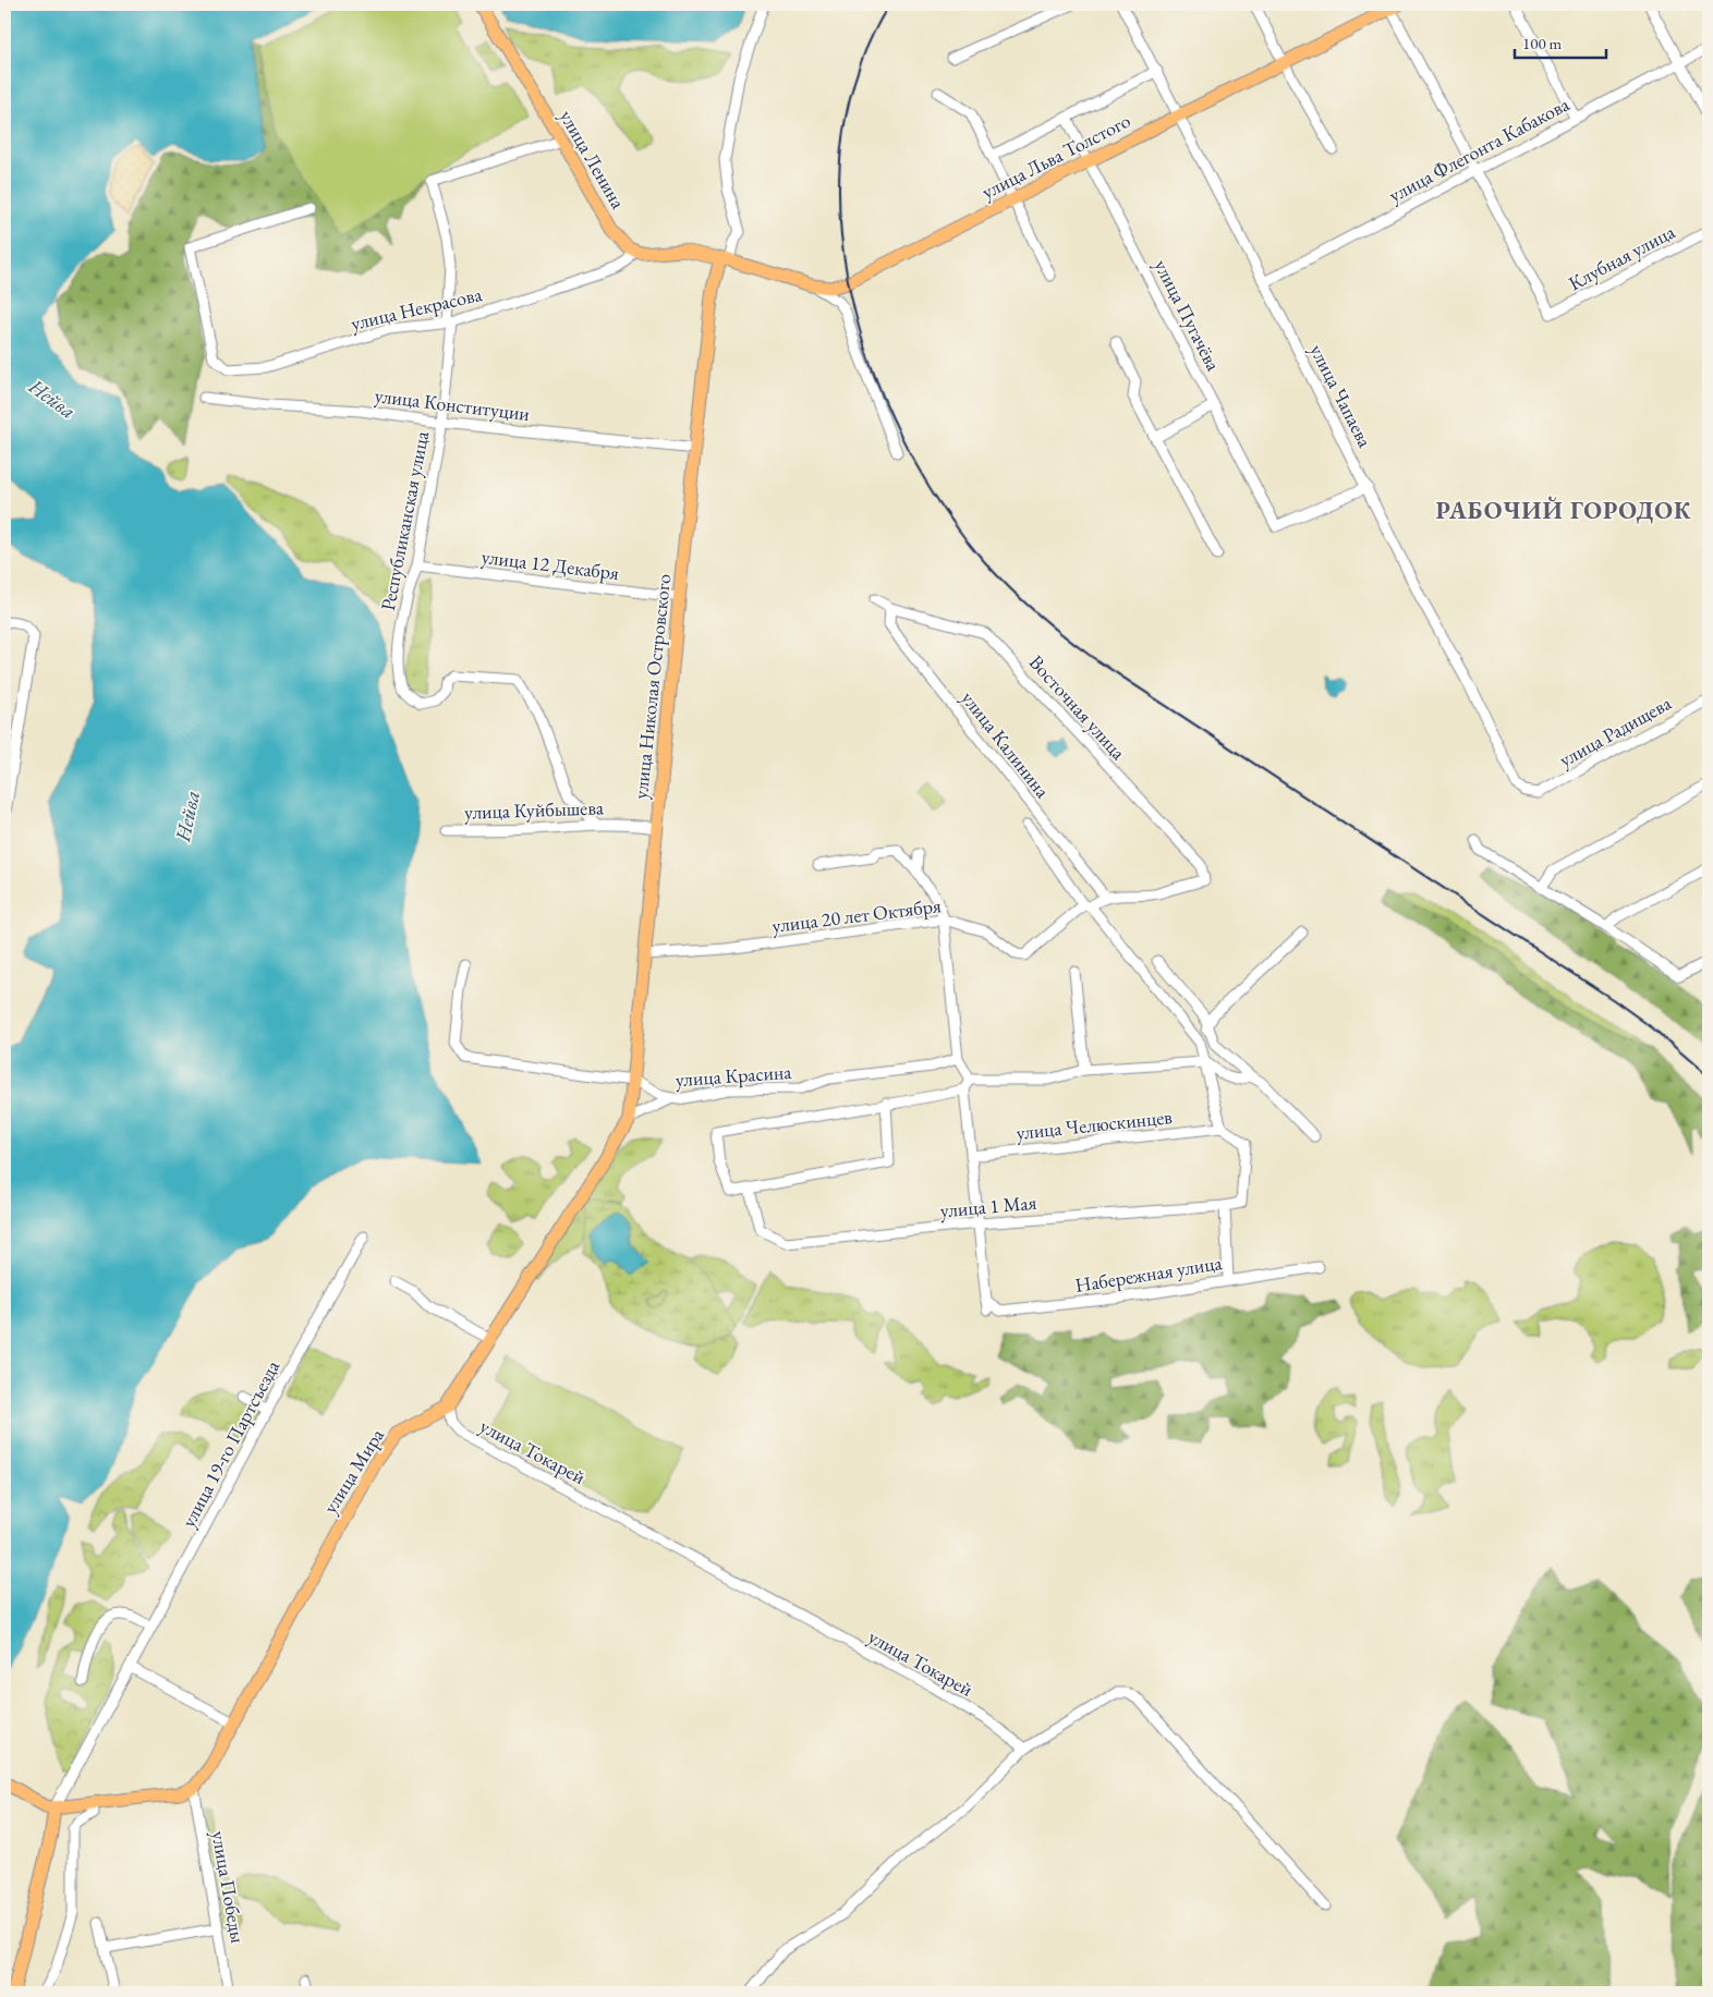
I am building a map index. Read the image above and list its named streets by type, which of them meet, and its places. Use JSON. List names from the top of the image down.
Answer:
{
  "streets": {
    "main road": [
      "улица Льва Толстого",
      "улица Ленина",
      "улица Николая Островского",
      "улица Мира"
    ],
    "street": [
      "улица Флегонта Кабакова",
      "Клубная улица",
      "улица Некрасова",
      "улица Пугачёва",
      "улица Чапаева",
      "улица Конституции",
      "Республиканская улица",
      "улица 12 Декабря",
      "Восточная улица",
      "улица Радищева",
      "улица Калинина",
      "улица Куйбышева",
      "улица 20 лет Октября",
      "улица Красина",
      "улица Челюскинцев",
      "улица 1 Мая",
      "Набережная улица",
      "улица 19-го Партсъезда",
      "улица Токарей",
      "улица Победы"
    ]
  },
  "crossings": [
    ["улица Флегонта Кабакова", "Клубная улица"],
    ["улица Флегонта Кабакова", "улица Чапаева"],
    ["улица Льва Толстого", "улица Пугачёва"],
    ["улица Льва Толстого", "улица Чапаева"],
    ["улица Льва Толстого", "улица Николая Островского"],
    ["улица Ленина", "улица Некрасова"],
    ["улица Ленина", "Республиканская улица"],
    ["улица Некрасова", "Республиканская улица"],
    ["улица Пугачёва", "улица Чапаева"],
    ["улица Чапаева", "улица Радищева"],
    ["улица Конституции", "Республиканская улица"],
    ["улица Конституции", "улица Николая Островского"],
    ["Республиканская улица", "улица 12 Декабря"],
    ["Республиканская улица", "улица Куйбышева"],
    ["улица 12 Декабря", "улица Николая Островского"],
    ["улица Николая Островского", "улица Куйбышева"],
    ["улица Николая Островского", "улица 20 лет Октября"],
    ["улица Николая Островского", "улица Красина"],
    ["улица Николая Островского", "улица Мира"],
    ["Восточная улица", "улица Калинина"],
    ["Восточная улица", "улица 20 лет Октября"],
    ["улица Калинина", "улица 20 лет Октября"],
    ["улица Калинина", "улица Челюскинцев"],
    ["улица 1 Мая", "Набережная улица"],
    ["улица Токарей", "улица Мира"],
    ["улица Мира", "улица Победы"]
  ],
  "districts": ["РАБОЧИЙ ГОРОДОК"],
  "water": ["Нейва"],
  "scale_bar": "100 m"
}
